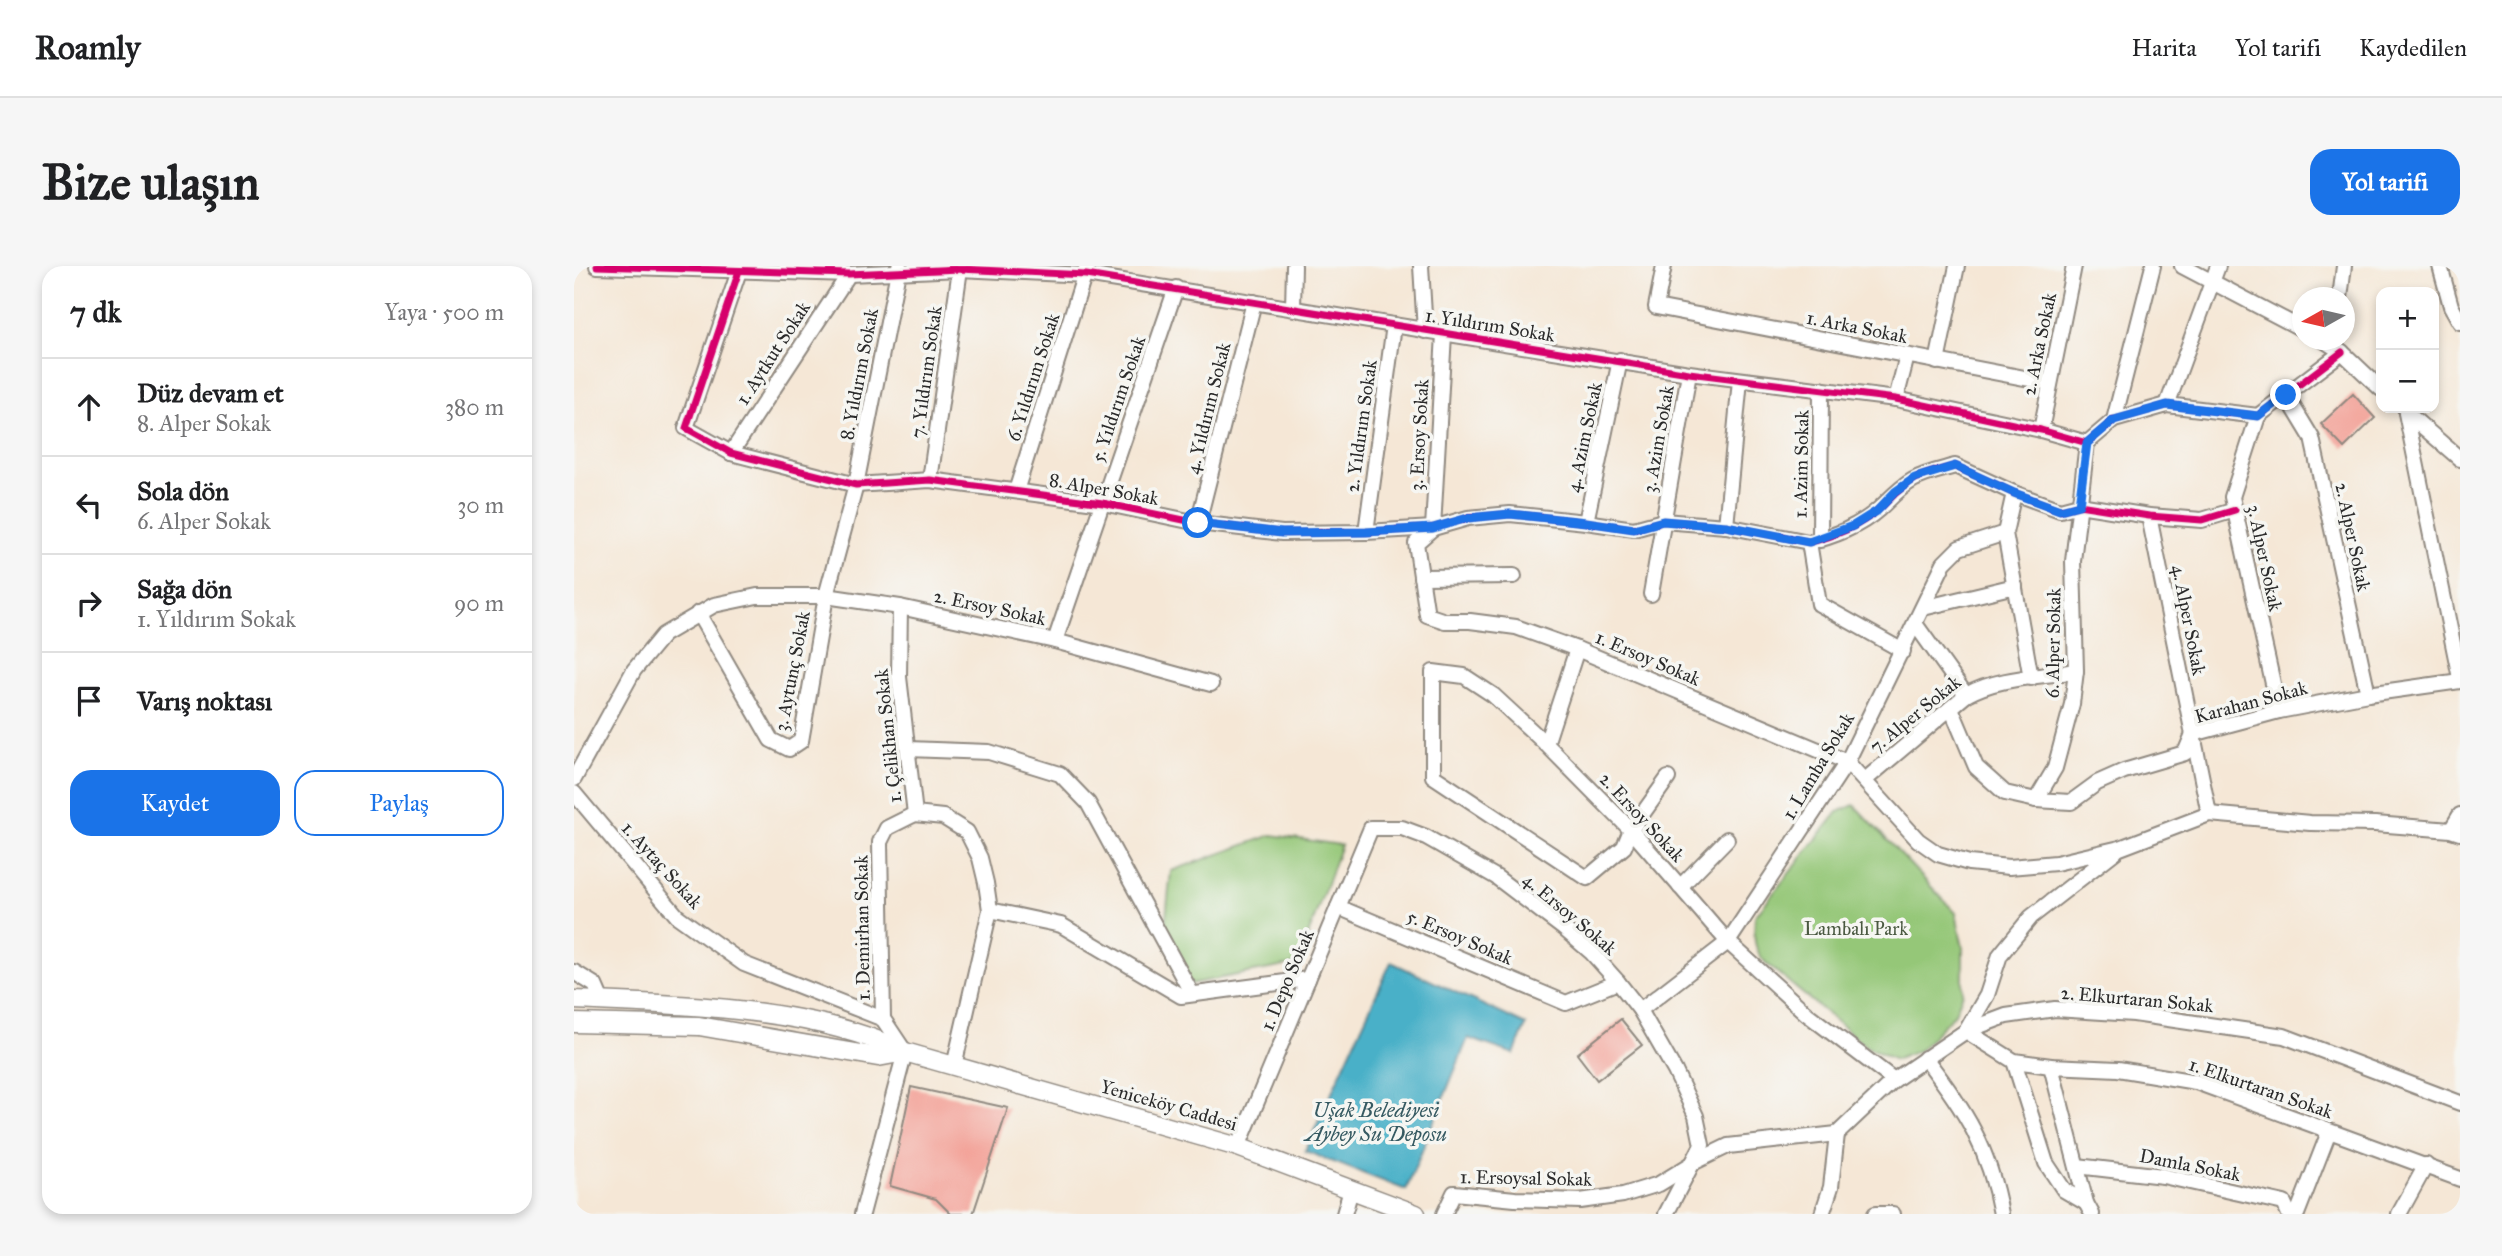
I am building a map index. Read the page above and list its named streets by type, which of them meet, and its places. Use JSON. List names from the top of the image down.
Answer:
{
  "streets": {
    "street": [
      "1. Yıldırım Sokak",
      "1. Arka Sokak",
      "2. Arka Sokak",
      "1. Aytkut Sokak",
      "7. Yıldırım Sokak",
      "8. Yıldırım Sokak",
      "6. Yıldırım Sokak",
      "5. Yıldırım Sokak",
      "4. Yıldırım Sokak",
      "2. Yıldırım Sokak",
      "3. Ersoy Sokak",
      "4. Azim Sokak",
      "3. Azim Sokak",
      "1. Azim Sokak",
      "8. Alper Sokak",
      "2. Alper Sokak",
      "3. Alper Sokak",
      "2. Ersoy Sokak",
      "4. Alper Sokak",
      "6. Alper Sokak",
      "1. Ersoy Sokak",
      "3. Aytunç Sokak",
      "Karahan Sokak",
      "7. Alper Sokak",
      "1. Çelikhan Sokak",
      "1. Lamba Sokak",
      "1. Aytaç Sokak",
      "4. Ersoy Sokak",
      "1. Demirhan Sokak",
      "5. Ersoy Sokak",
      "1. Depo Sokak",
      "2. Elkurtaran Sokak",
      "1. Elkurtaran Sokak",
      "Yeniceköy Caddesi",
      "Damla Sokak",
      "1. Ersoysal Sokak"
    ]
  },
  "crossings": [
    ["1. Yıldırım Sokak", "2. Arka Sokak"],
    ["1. Yıldırım Sokak", "1. Aytkut Sokak"],
    ["1. Yıldırım Sokak", "7. Yıldırım Sokak"],
    ["1. Yıldırım Sokak", "8. Yıldırım Sokak"],
    ["1. Yıldırım Sokak", "6. Yıldırım Sokak"],
    ["1. Yıldırım Sokak", "5. Yıldırım Sokak"],
    ["1. Yıldırım Sokak", "4. Yıldırım Sokak"],
    ["1. Yıldırım Sokak", "2. Yıldırım Sokak"],
    ["1. Yıldırım Sokak", "3. Ersoy Sokak"],
    ["1. Yıldırım Sokak", "4. Azim Sokak"],
    ["1. Yıldırım Sokak", "3. Azim Sokak"],
    ["1. Yıldırım Sokak", "1. Azim Sokak"],
    ["1. Yıldırım Sokak", "8. Alper Sokak"],
    ["1. Yıldırım Sokak", "6. Alper Sokak"],
    ["1. Arka Sokak", "2. Arka Sokak"],
    ["1. Aytkut Sokak", "8. Alper Sokak"],
    ["7. Yıldırım Sokak", "8. Alper Sokak"],
    ["8. Yıldırım Sokak", "8. Alper Sokak"],
    ["8. Yıldırım Sokak", "2. Ersoy Sokak"],
    ["8. Yıldırım Sokak", "3. Aytunç Sokak"],
    ["6. Yıldırım Sokak", "8. Alper Sokak"],
    ["5. Yıldırım Sokak", "8. Alper Sokak"],
    ["5. Yıldırım Sokak", "2. Ersoy Sokak"],
    ["4. Yıldırım Sokak", "8. Alper Sokak"],
    ["2. Yıldırım Sokak", "8. Alper Sokak"],
    ["3. Ersoy Sokak", "8. Alper Sokak"],
    ["3. Ersoy Sokak", "1. Ersoy Sokak"],
    ["4. Azim Sokak", "8. Alper Sokak"],
    ["3. Azim Sokak", "8. Alper Sokak"],
    ["1. Azim Sokak", "8. Alper Sokak"],
    ["1. Azim Sokak", "1. Lamba Sokak"],
    ["2. Alper Sokak", "Karahan Sokak"],
    ["3. Alper Sokak", "Karahan Sokak"],
    ["2. Ersoy Sokak", "3. Aytunç Sokak"],
    ["2. Ersoy Sokak", "1. Çelikhan Sokak"],
    ["2. Ersoy Sokak", "1. Lamba Sokak"],
    ["2. Ersoy Sokak", "2. Elkurtaran Sokak"],
    ["4. Alper Sokak", "Karahan Sokak"],
    ["6. Alper Sokak", "Karahan Sokak"],
    ["6. Alper Sokak", "7. Alper Sokak"],
    ["1. Ersoy Sokak", "1. Lamba Sokak"],
    ["1. Çelikhan Sokak", "1. Demirhan Sokak"],
    ["1. Çelikhan Sokak", "Yeniceköy Caddesi"],
    ["1. Lamba Sokak", "4. Ersoy Sokak"],
    ["1. Aytaç Sokak", "1. Demirhan Sokak"],
    ["4. Ersoy Sokak", "5. Ersoy Sokak"],
    ["4. Ersoy Sokak", "1. Depo Sokak"],
    ["4. Ersoy Sokak", "1. Ersoysal Sokak"],
    ["1. Demirhan Sokak", "Yeniceköy Caddesi"],
    ["5. Ersoy Sokak", "1. Depo Sokak"],
    ["1. Depo Sokak", "Yeniceköy Caddesi"],
    ["2. Elkurtaran Sokak", "1. Elkurtaran Sokak"]
  ],
  "water": ["Uşak Belediyesi Aybey Su Deposu"],
  "parks": ["Lambalı Park"],
  "north": "left",
  "page": {
    "header": "Roamly",
    "nav": ["Harita", "Yol tarifi", "Kaydedilen"],
    "buttons": [
      "Yol tarifi",
      ["Kaydet", "Paylaş"]
    ],
    "title": "Bize ulaşın",
    "heading": ["7 dk", "Yaya · 500 m"],
    "map_buttons": ["+", "−"],
    "list": [
      ["Düz devam et", "8. Alper Sokak", "380 m"],
      ["Sola dön", "6. Alper Sokak", "30 m"],
      ["Sağa dön", "1. Yıldırım Sokak", "90 m"],
      "Varış noktası"
    ]
  }
}
